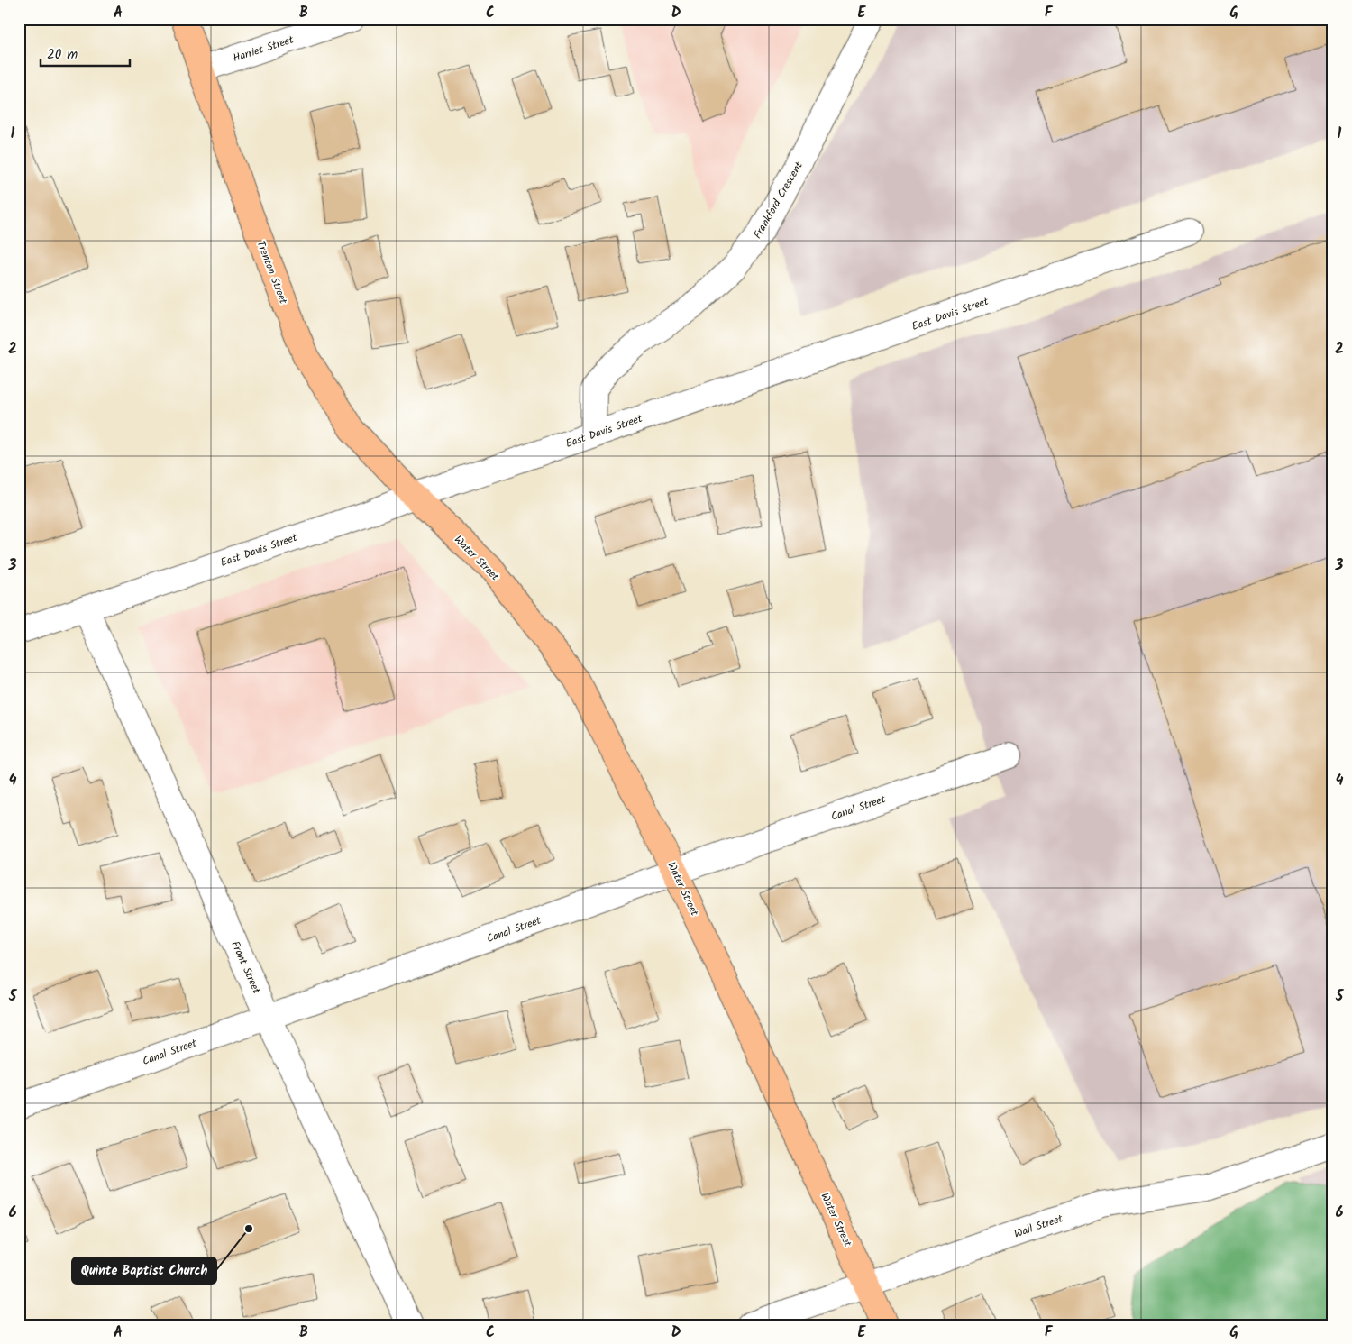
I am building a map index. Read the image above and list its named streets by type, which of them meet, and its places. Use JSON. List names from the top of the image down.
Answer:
{
  "streets": {
    "main road": ["Trenton Street", "Water Street"],
    "street": [
      "Harriet Street",
      "Frankford Crescent",
      "East Davis Street",
      "Canal Street",
      "Front Street",
      "Wall Street"
    ]
  },
  "crossings": [
    ["Harriet Street", "Trenton Street"],
    ["Frankford Crescent", "East Davis Street"],
    ["Trenton Street", "East Davis Street"],
    ["Trenton Street", "Water Street"],
    ["East Davis Street", "Water Street"],
    ["East Davis Street", "Front Street"],
    ["Water Street", "Canal Street"],
    ["Water Street", "Wall Street"],
    ["Canal Street", "Front Street"]
  ],
  "places": ["Quinte Baptist Church"],
  "scale_bar": "20 m",
  "grid": {
    "columns": [
      "A",
      "B",
      "C",
      "D",
      "E",
      "F",
      "G"
    ],
    "rows": [
      "1",
      "2",
      "3",
      "4",
      "5",
      "6"
    ]
  }
}
